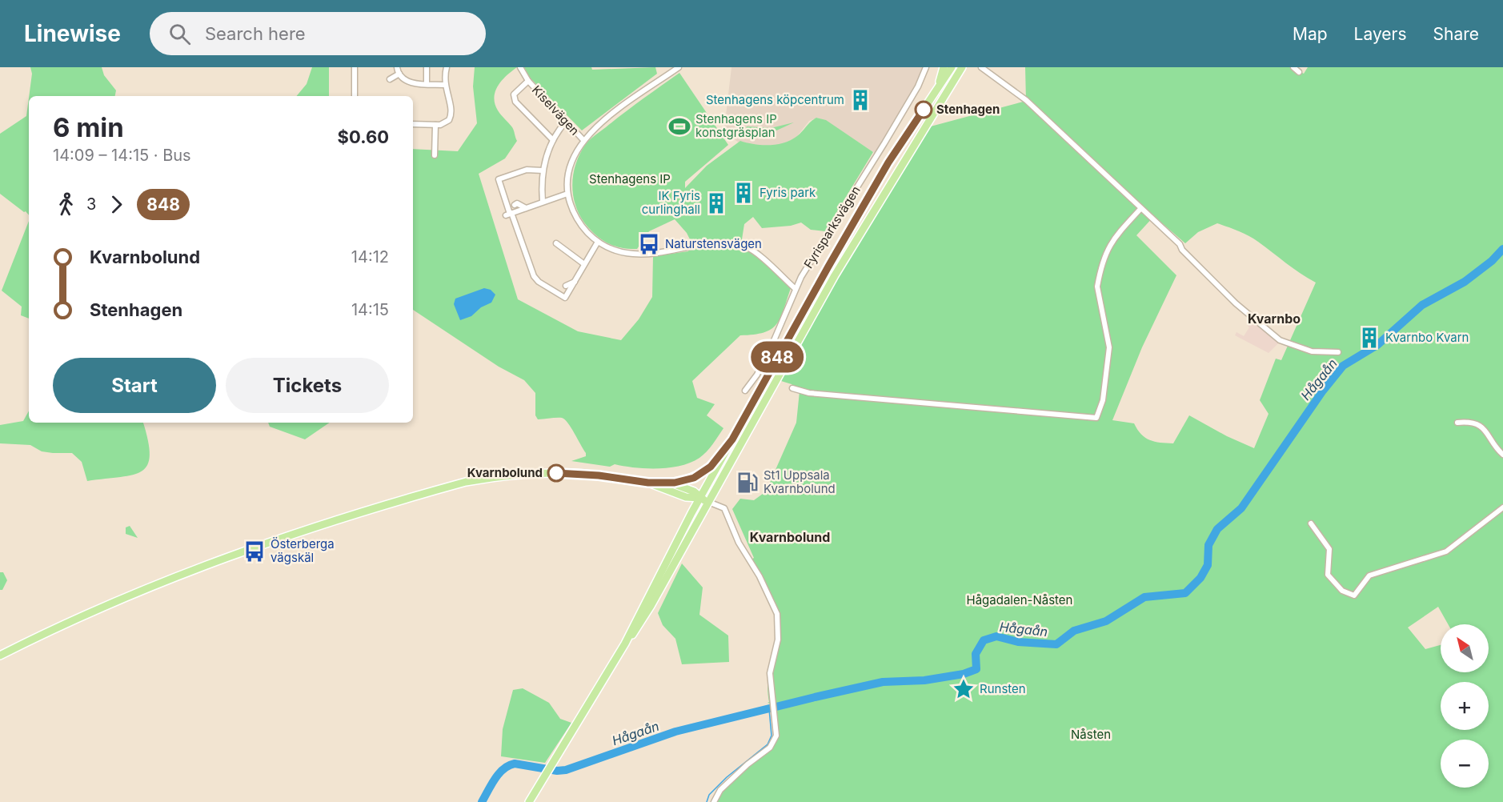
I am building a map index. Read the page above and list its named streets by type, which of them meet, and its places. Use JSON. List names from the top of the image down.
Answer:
{
  "streets": {
    "street": ["Kiselvägen", "Fyrisparksvägen"]
  },
  "districts": ["Kvarnbo", "Kvarnbolund"],
  "water": ["Hågaån"],
  "parks": ["Stenhagens IP", "Hågadalen-Nåsten", "Nåsten"],
  "places": {
    "building": [
      "Stenhagens köpcentrum",
      "Fyris park",
      "IK Fyris curlinghall",
      "Kvarnbo Kvarn"
    ],
    "other": ["Stenhagen", "Kvarnbolund"],
    "sports": ["Stenhagens IP konstgräsplan"],
    "bus stop": ["Naturstensvägen", "Österberga vägskäl"],
    "fuel station": ["St1 Uppsala Kvarnbolund"],
    "place": ["Runsten"]
  },
  "lines": ["bus line 848"],
  "north": "top left",
  "page": {
    "header": "Linewise",
    "search": "Search here",
    "nav": ["Map", "Layers", "Share"],
    "on_map": "848",
    "heading": ["6 min", "14:09 – 14:15 · Bus", "$0.60"],
    "legs": ["3", "848"],
    "list": [
      {
        "name": "Kvarnbolund",
        "value": "14:12"
      },
      {
        "name": "Stenhagen",
        "value": "14:15"
      }
    ],
    "buttons": ["Start", "Tickets"],
    "map_buttons": ["+", "−"]
  }
}
